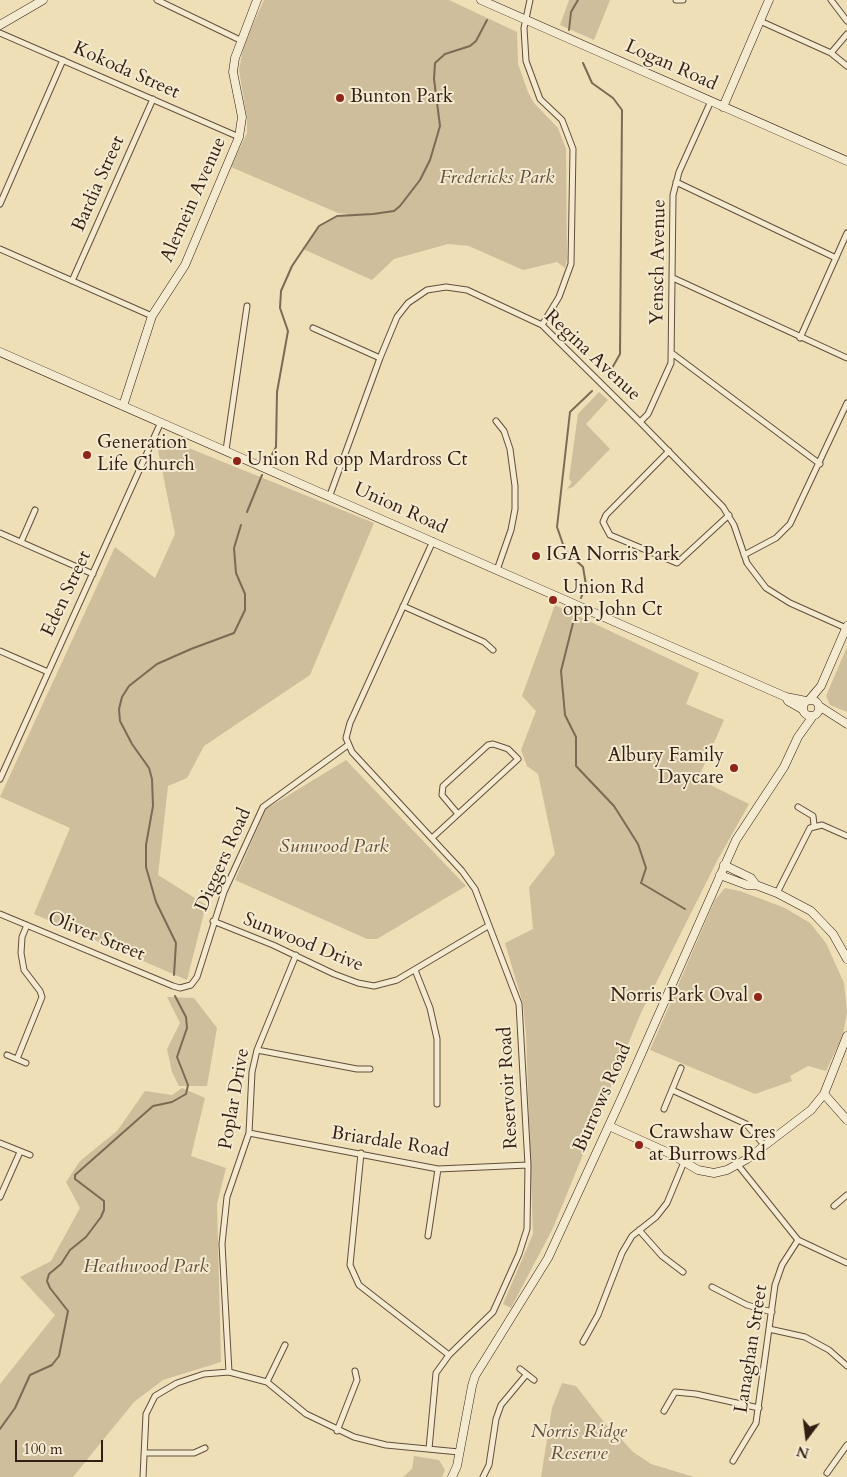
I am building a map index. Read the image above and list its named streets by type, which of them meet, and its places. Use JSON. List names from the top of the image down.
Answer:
{
  "streets": {
    "main road": [
      "Logan Road",
      "Alemein Avenue",
      "Union Road",
      "Burrows Road"
    ],
    "street": [
      "Kokoda Street",
      "Bardia Street",
      "Yensch Avenue",
      "Regina Avenue",
      "Eden Street",
      "Diggers Road",
      "Oliver Street",
      "Sunwood Drive",
      "Reservoir Road",
      "Poplar Drive",
      "Briardale Road",
      "Lanaghan Street"
    ]
  },
  "crossings": [
    ["Logan Road", "Yensch Avenue"],
    ["Kokoda Street", "Bardia Street"],
    ["Kokoda Street", "Alemein Avenue"],
    ["Alemein Avenue", "Union Road"],
    ["Yensch Avenue", "Regina Avenue"],
    ["Regina Avenue", "Union Road"],
    ["Union Road", "Eden Street"],
    ["Union Road", "Burrows Road"],
    ["Diggers Road", "Oliver Street"],
    ["Diggers Road", "Sunwood Drive"],
    ["Diggers Road", "Reservoir Road"],
    ["Sunwood Drive", "Reservoir Road"],
    ["Sunwood Drive", "Poplar Drive"],
    ["Reservoir Road", "Briardale Road"],
    ["Poplar Drive", "Briardale Road"]
  ],
  "parks": [
    "Fredericks Park",
    "Sunwood Park",
    "Heathwood Park",
    "Norris Ridge Reserve"
  ],
  "places": [
    "Bunton Park",
    "Generation Life Church",
    "Union Rd opp Mardross Ct",
    "IGA Norris Park",
    "Union Rd opp John Ct",
    "Albury Family Daycare",
    "Norris Park Oval",
    "Crawshaw Cres at Burrows Rd"
  ],
  "scale_bar": "100 m",
  "north": "bottom"
}
